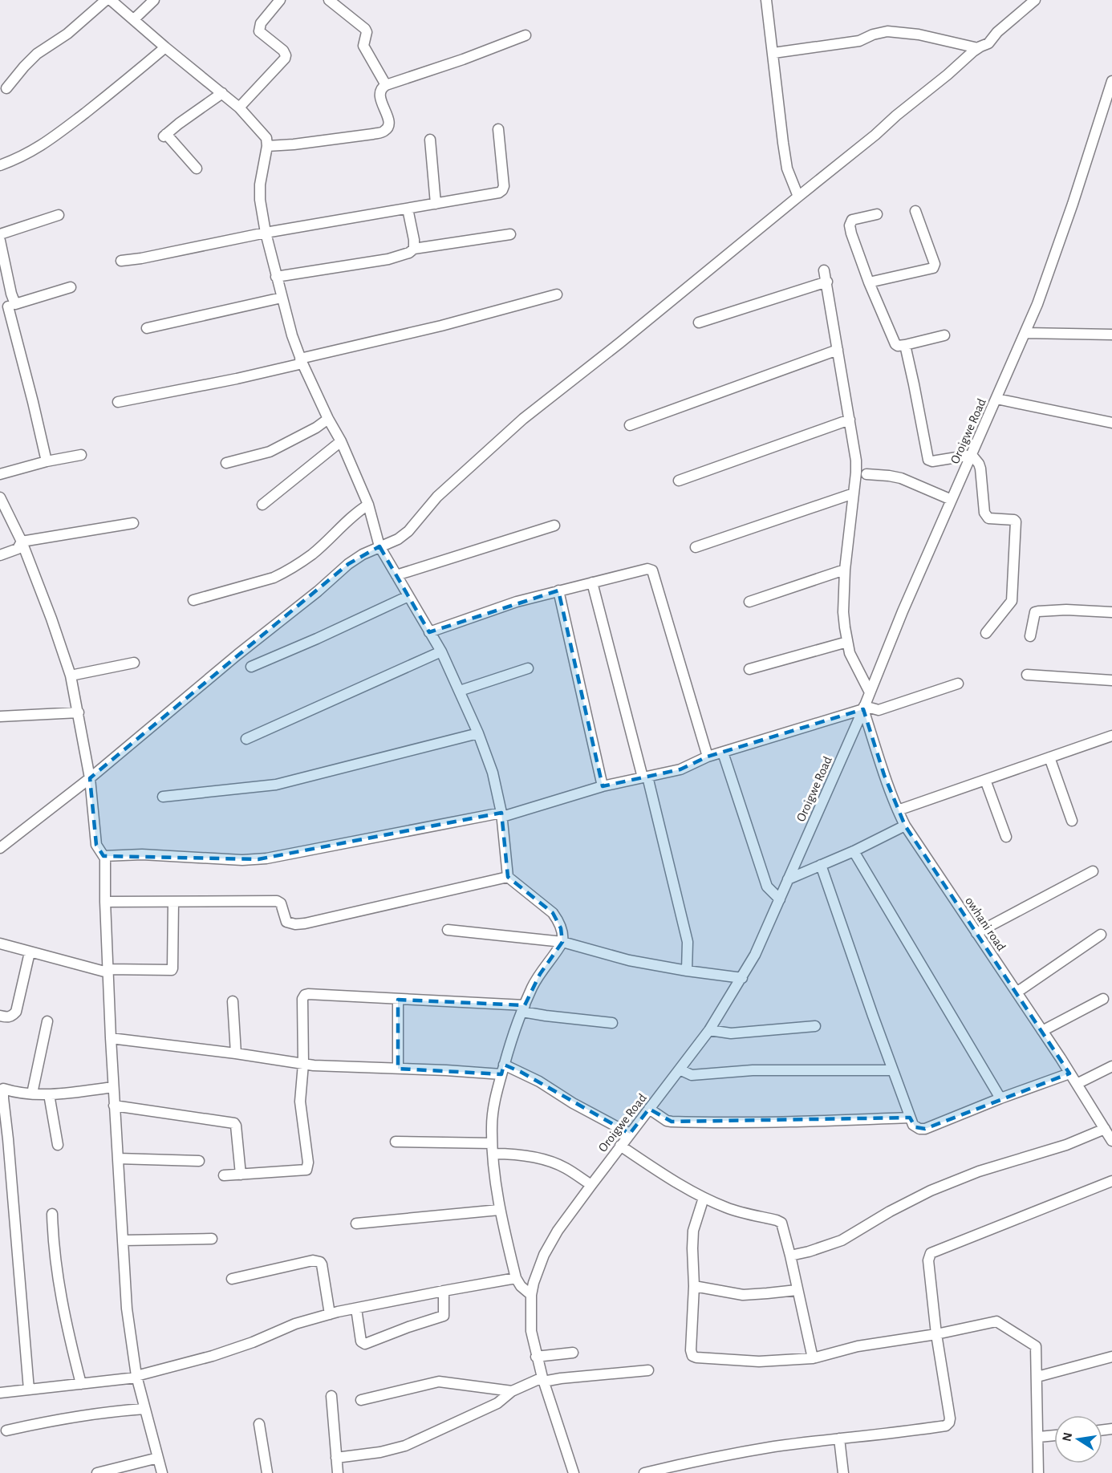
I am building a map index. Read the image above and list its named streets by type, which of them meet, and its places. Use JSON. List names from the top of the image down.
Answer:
{
  "streets": {
    "street": ["Oroigwe Road", "owhani road"]
  },
  "crossings": [
    ["Oroigwe Road", "owhani road"]
  ],
  "north": "left"
}
